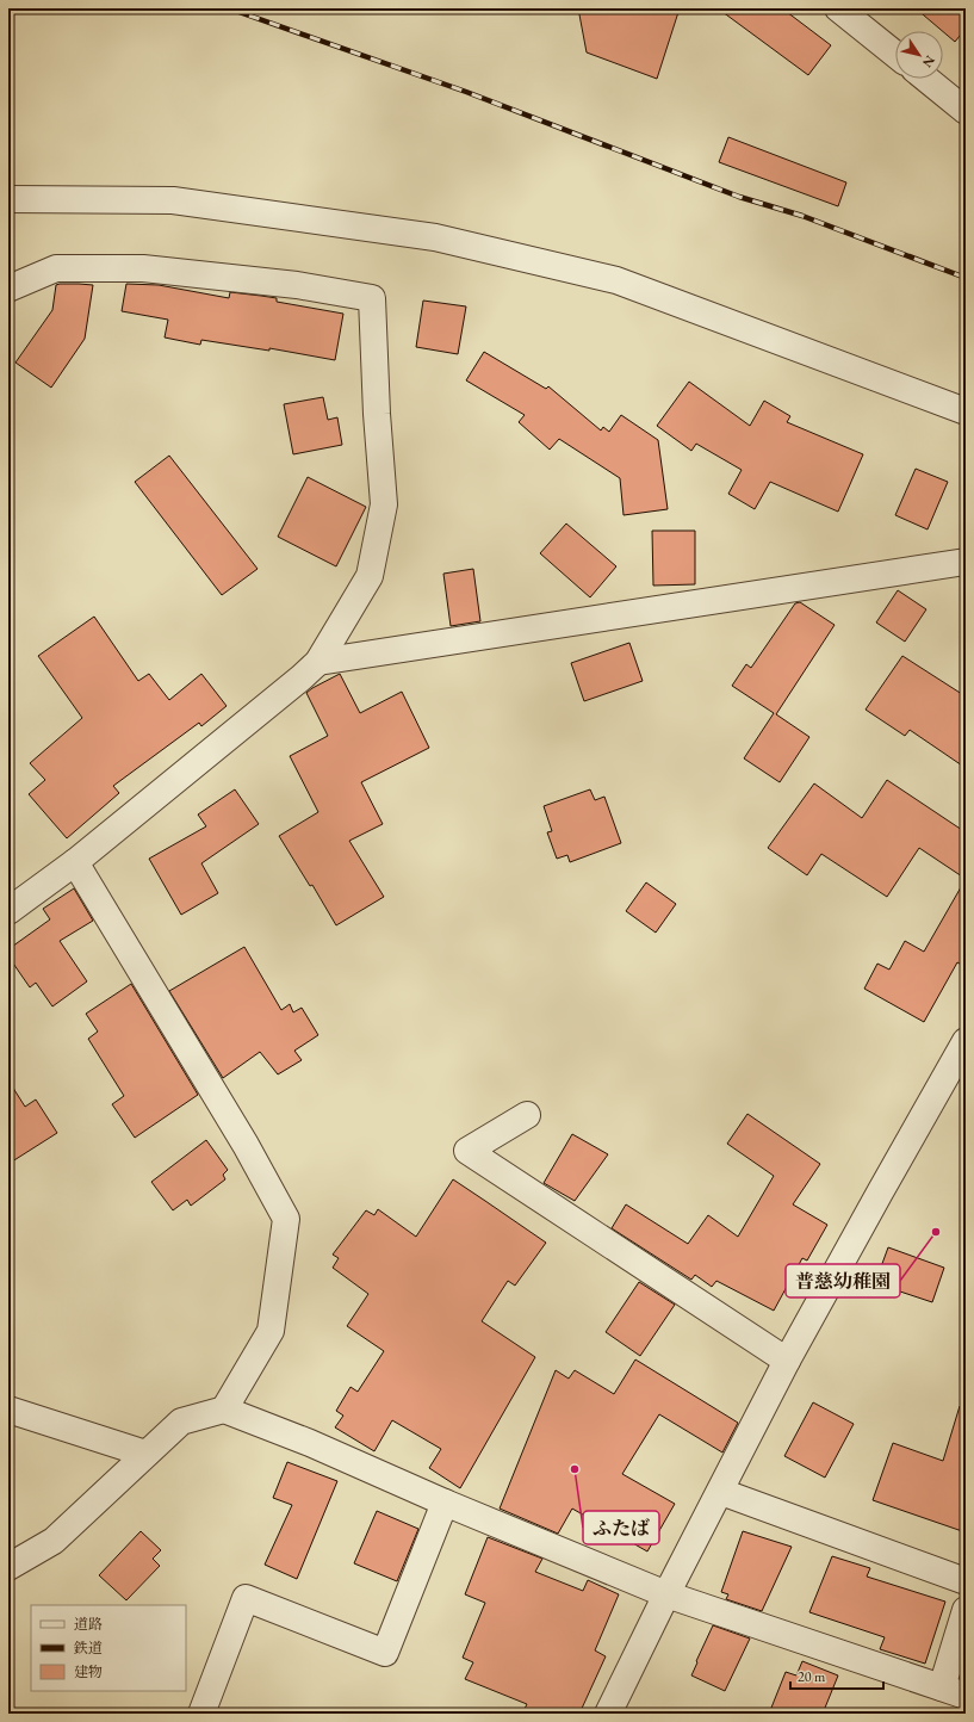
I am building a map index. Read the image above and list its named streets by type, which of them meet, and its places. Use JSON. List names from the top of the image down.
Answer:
{
  "places": ["普慈幼稚園", "ふたば"],
  "legend": ["道路", "鉄道", "建物"],
  "scale_bar": "20 m",
  "north": "bottom right"
}
